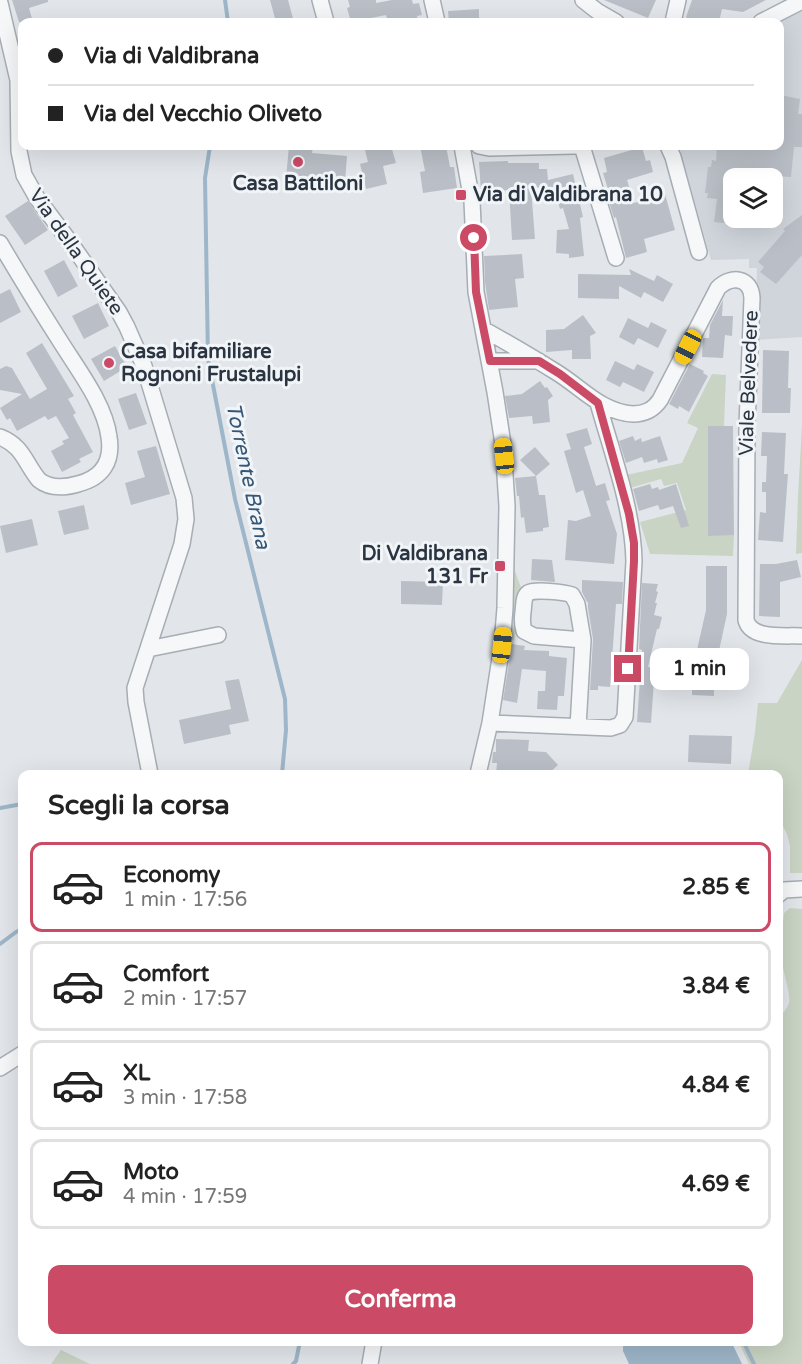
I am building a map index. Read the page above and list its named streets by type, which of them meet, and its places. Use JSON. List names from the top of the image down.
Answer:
{
  "streets": {
    "street": ["Via della Quiete", "Viale Belvedere"]
  },
  "water": ["Torrente Brana"],
  "places": {
    "other": ["Casa Battiloni", "Casa bifamiliare Rognoni Frustalupi"],
    "transit": ["Via di Valdibrana 10", "Di Valdibrana 131 Fr"]
  },
  "page": {
    "banner": ["Via di Valdibrana", "Via del Vecchio Oliveto"],
    "bubble": "1 min",
    "heading": "Scegli la corsa",
    "list": [
      {
        "name": "Economy",
        "note": "1 min · 17:56",
        "value": "2.85 €"
      },
      {
        "name": "Comfort",
        "note": "2 min · 17:57",
        "value": "3.84 €"
      },
      {
        "name": "XL",
        "note": "3 min · 17:58",
        "value": "4.84 €"
      },
      {
        "name": "Moto",
        "note": "4 min · 17:59",
        "value": "4.69 €"
      }
    ],
    "buttons": "Conferma"
  }
}
